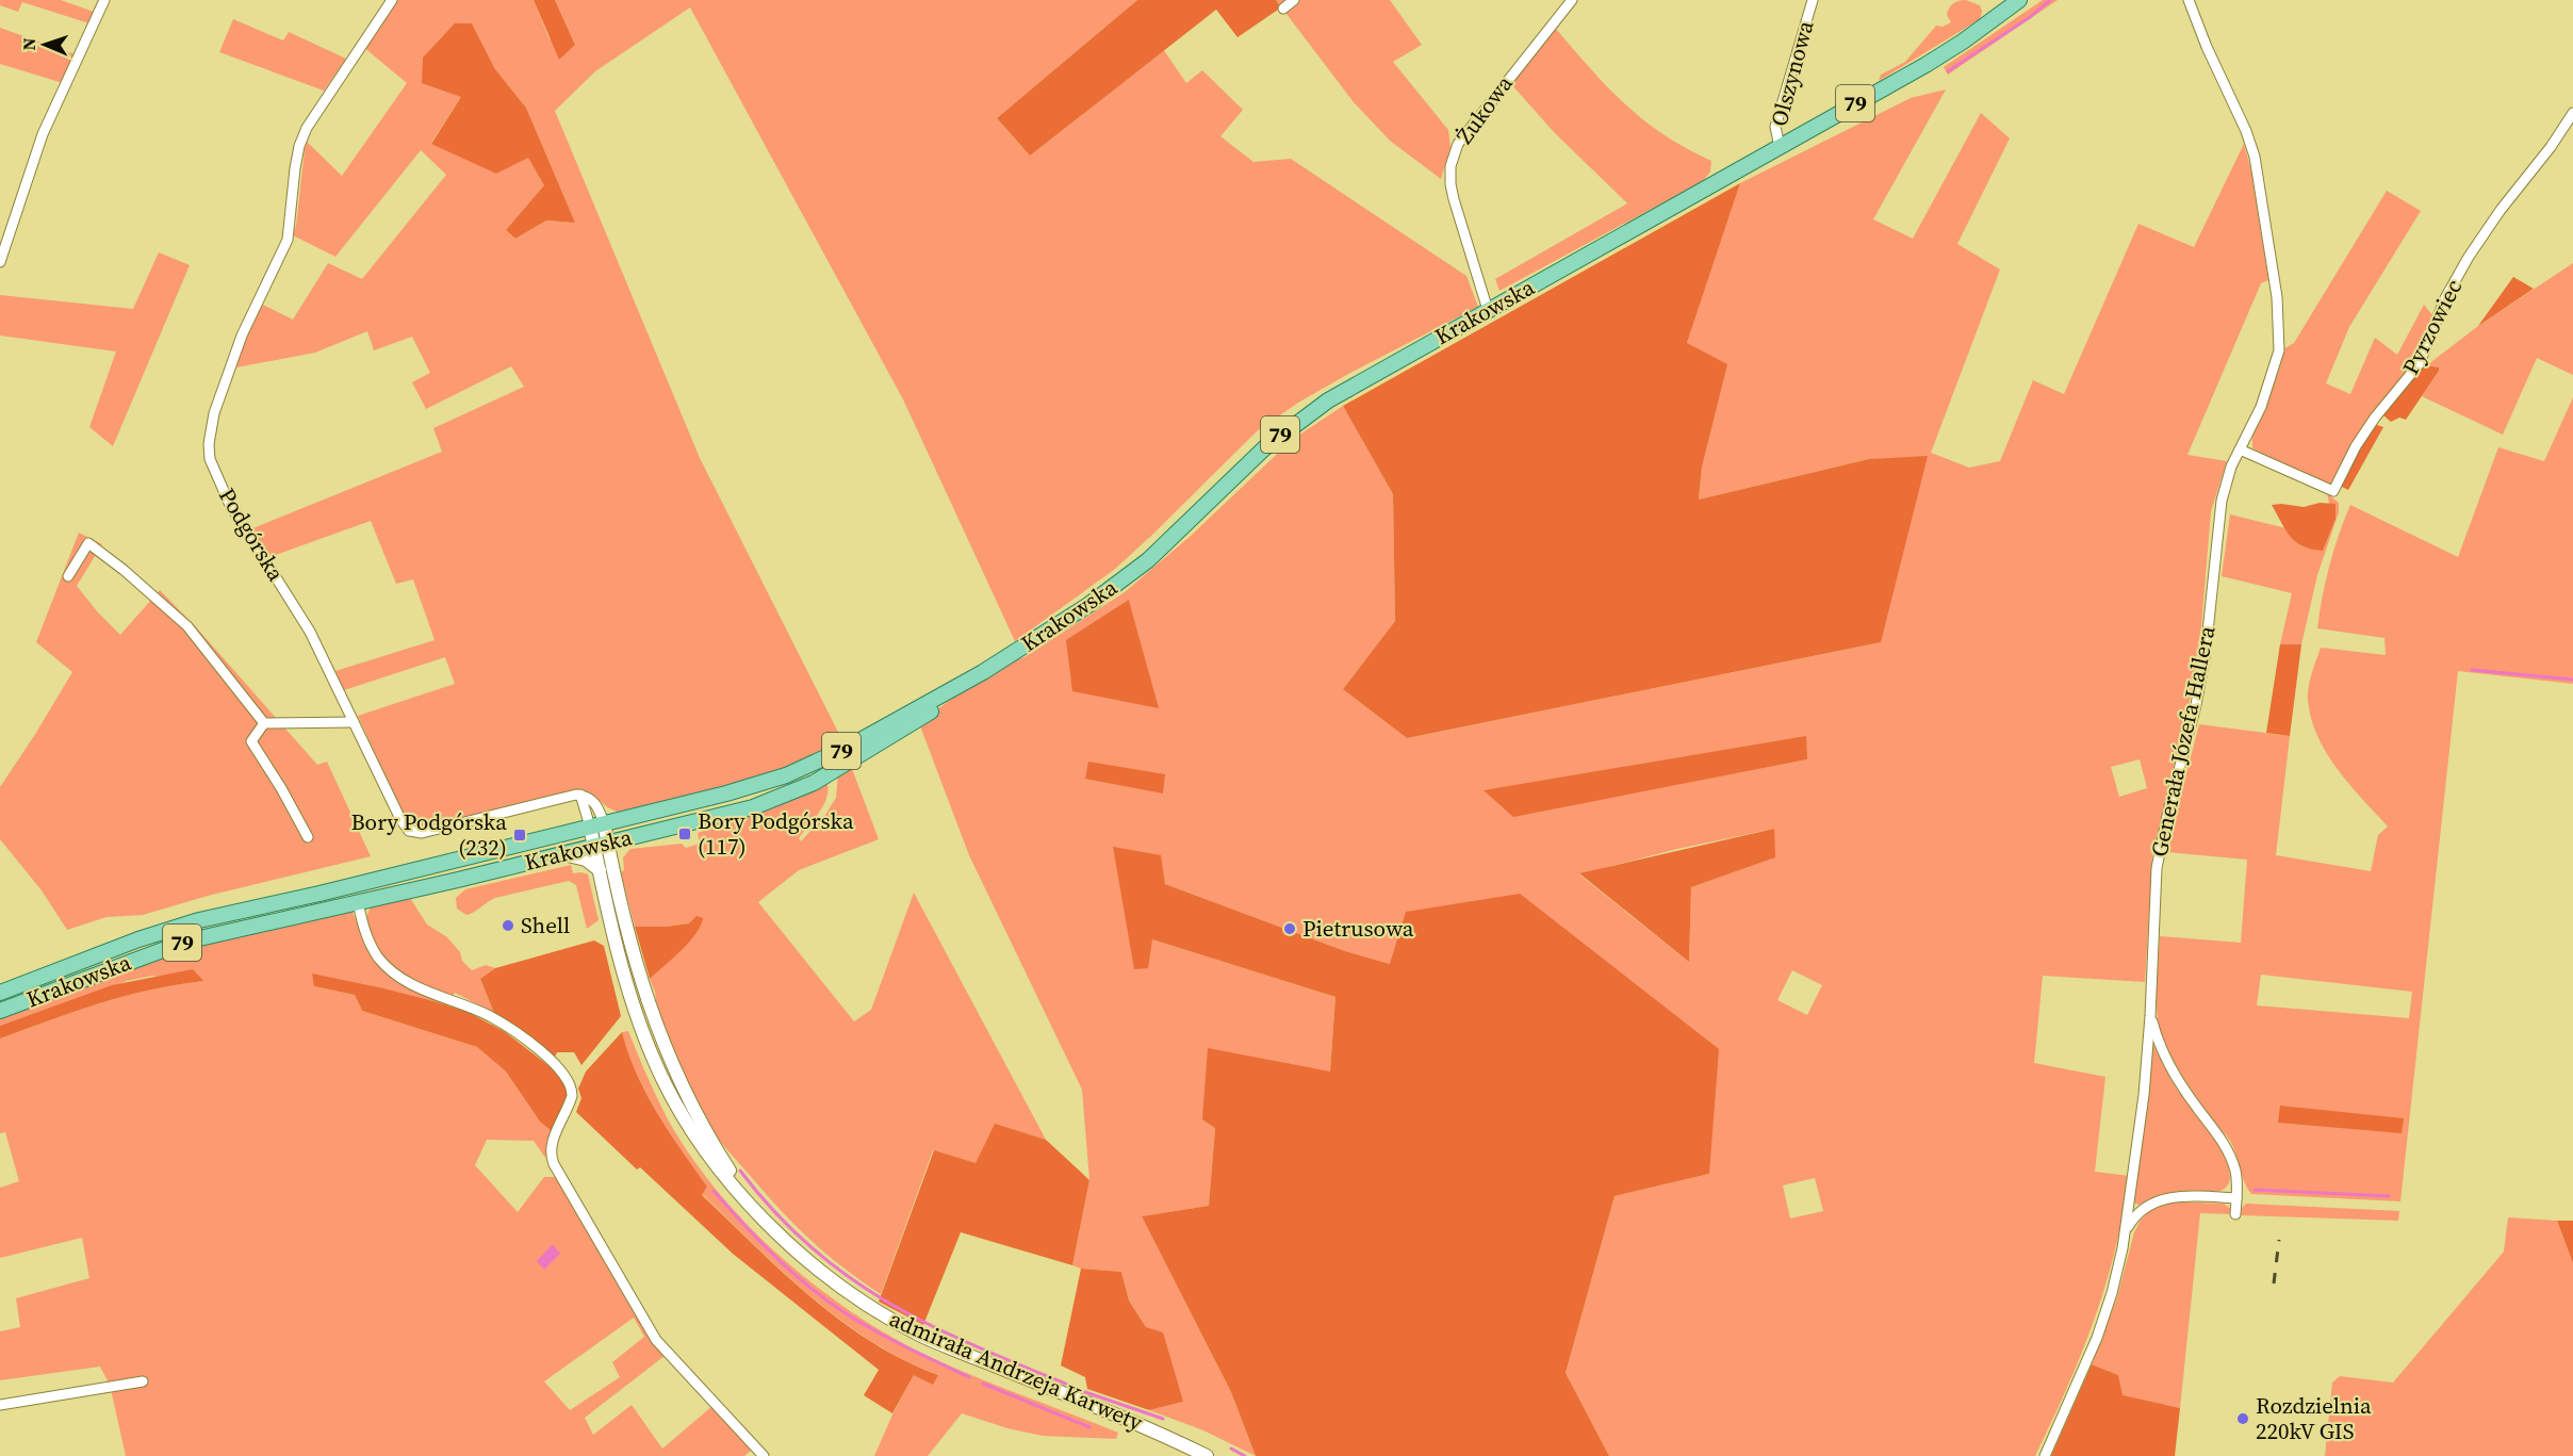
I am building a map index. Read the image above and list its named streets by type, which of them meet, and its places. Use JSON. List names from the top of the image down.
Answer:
{
  "streets": {
    "main road": ["79", "Krakowska", "admirała Andrzeja Karwety"],
    "street": [
      "Olszynowa",
      "Żukowa",
      "Pyrzowiec",
      "Podgórska",
      "Generała Józefa Hallera"
    ]
  },
  "crossings": [
    ["Olszynowa", "Krakowska"],
    ["Żukowa", "Krakowska"],
    ["Krakowska", "Podgórska"],
    ["Krakowska", "admirała Andrzeja Karwety"],
    ["Pyrzowiec", "Generała Józefa Hallera"],
    ["Podgórska", "admirała Andrzeja Karwety"]
  ],
  "places": {
    "transit": ["Bory Podgórska (117)", "Bory Podgórska (232)"],
    "other": ["Shell", "Pietrusowa", "Rozdzielnia 220kV GIS"]
  },
  "north": "left"
}
